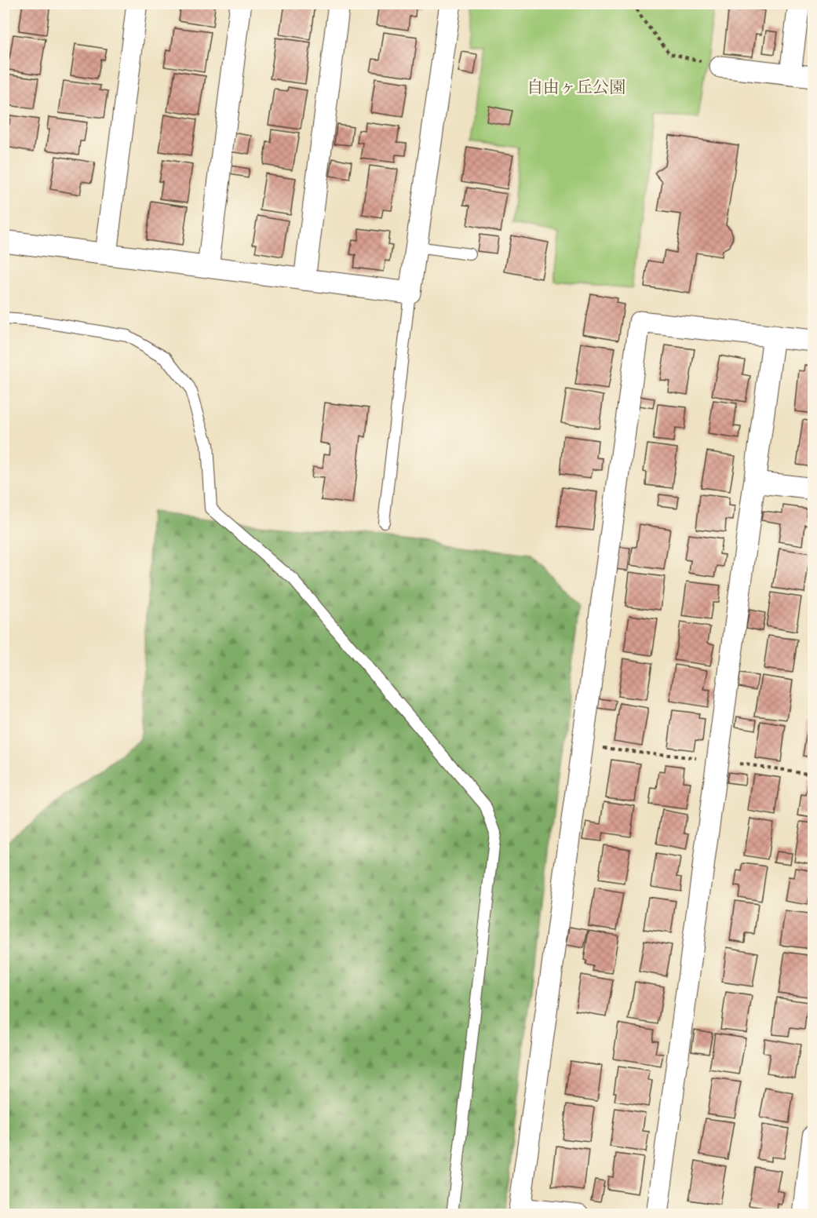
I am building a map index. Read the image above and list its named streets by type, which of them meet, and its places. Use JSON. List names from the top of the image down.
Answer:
{
  "parks": ["自由ヶ丘公園"]
}
